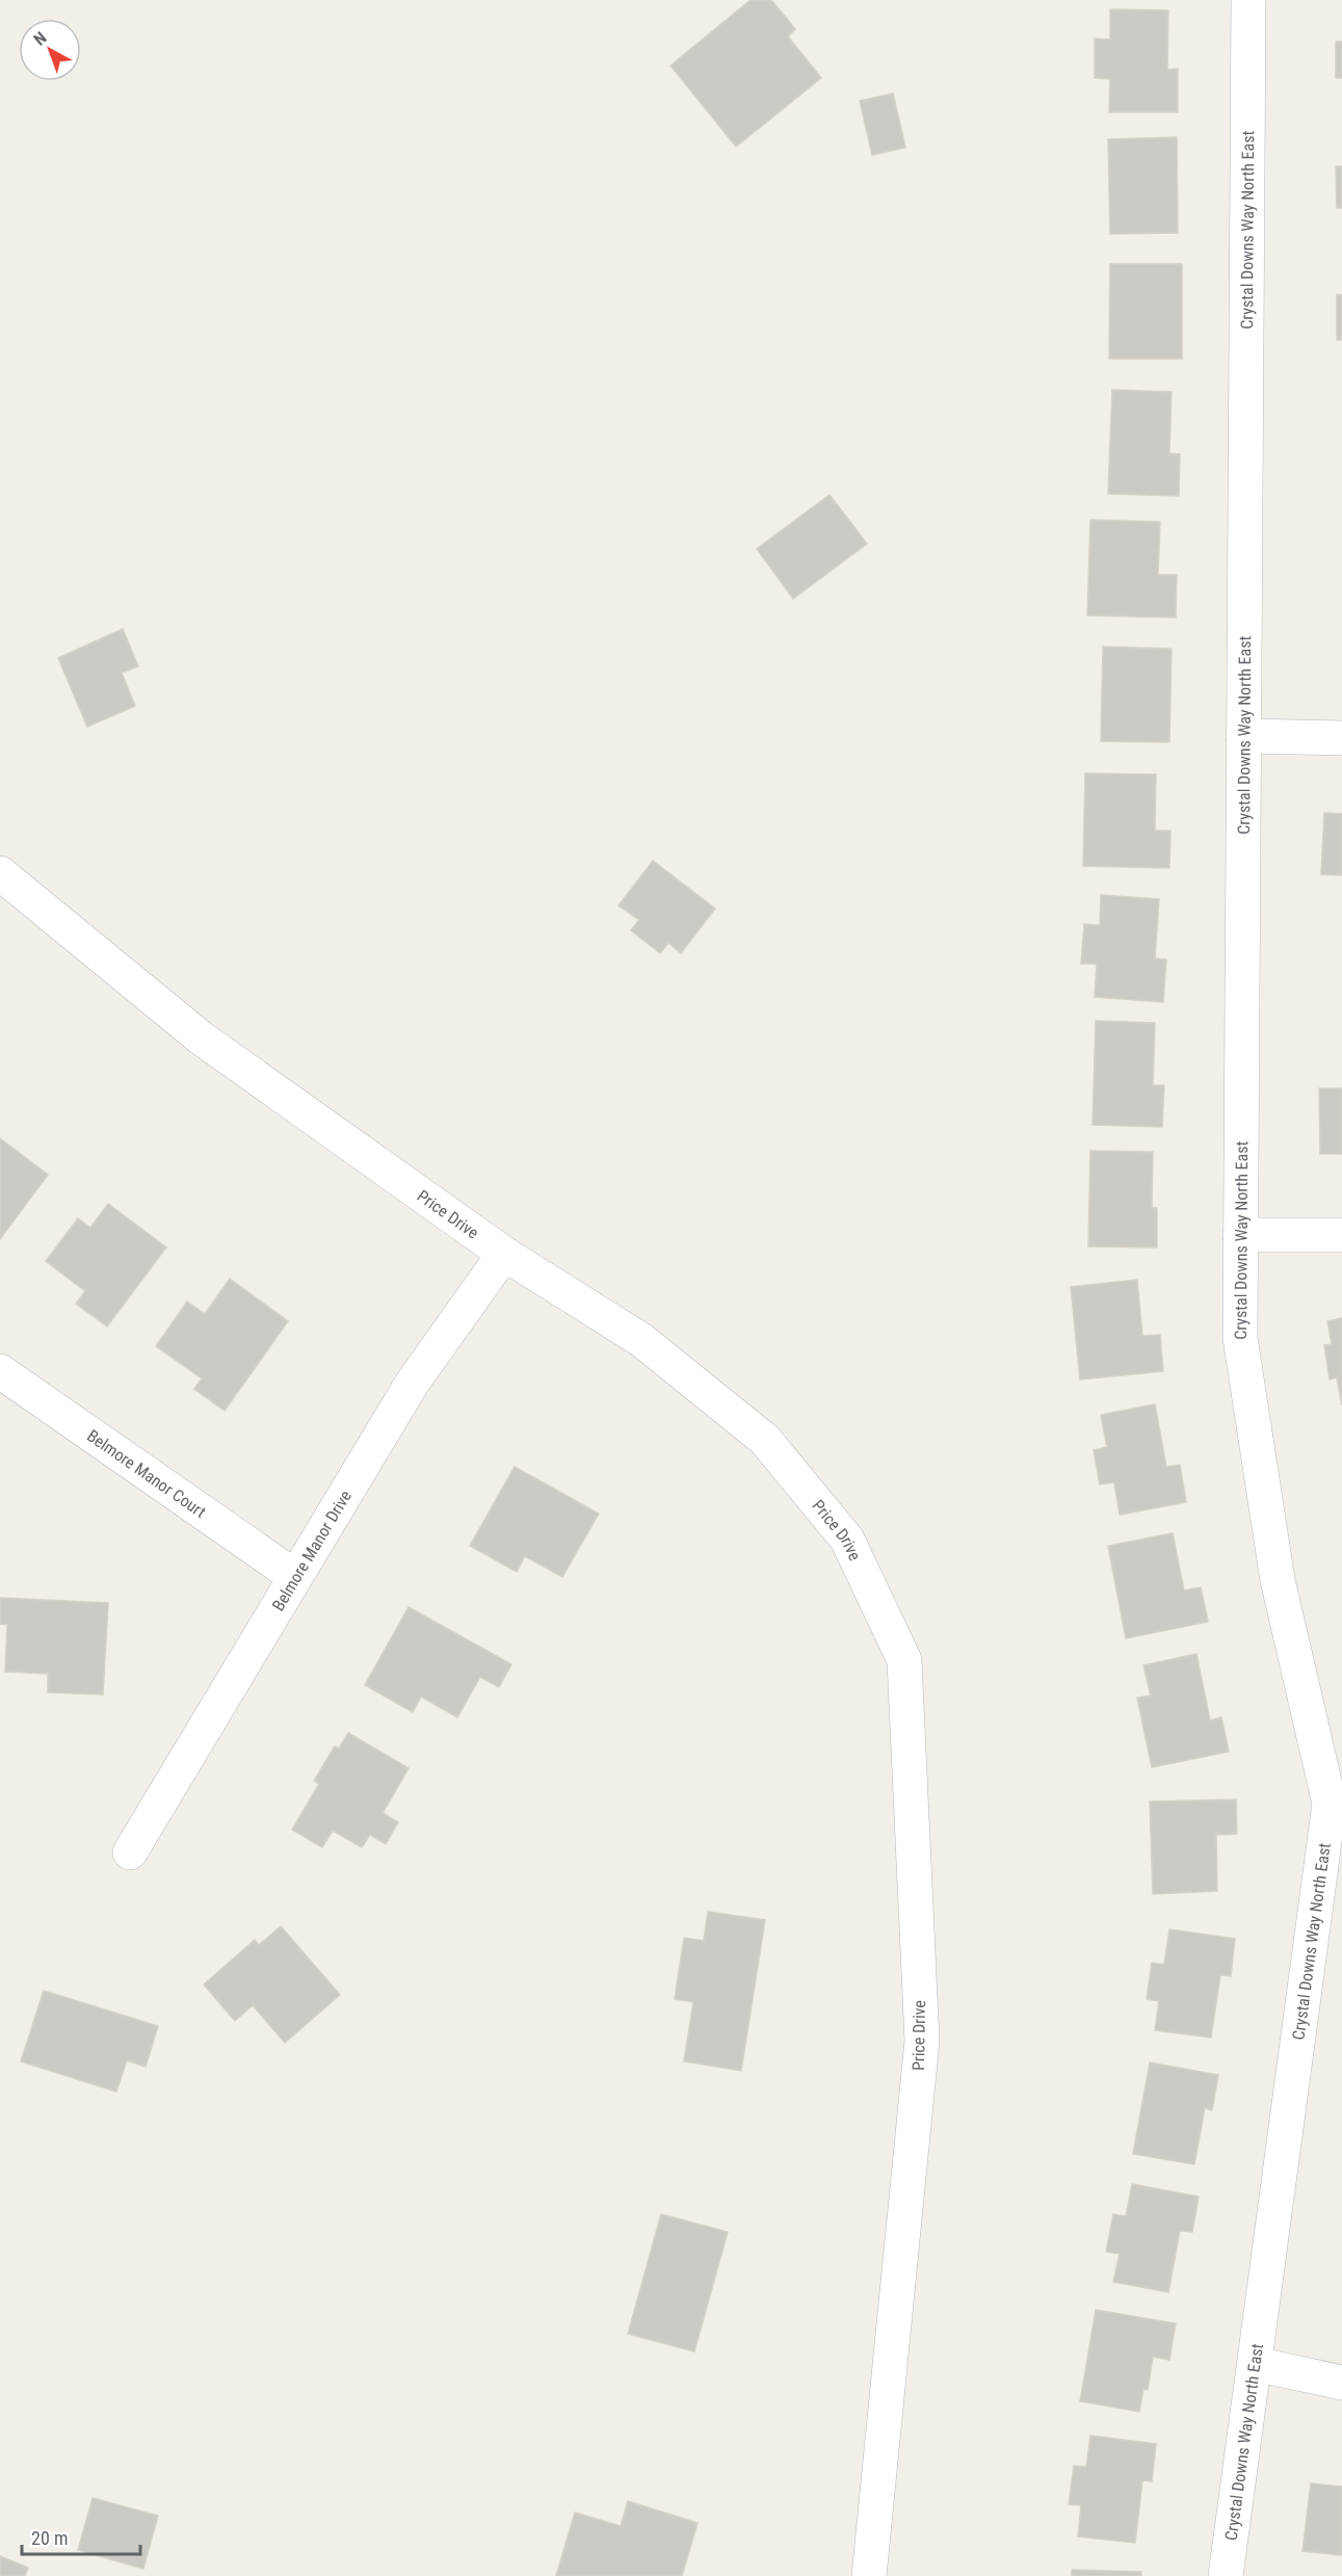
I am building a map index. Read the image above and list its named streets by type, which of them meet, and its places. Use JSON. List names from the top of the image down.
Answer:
{
  "streets": {
    "street": [
      "Crystal Downs Way North East",
      "Price Drive",
      "Belmore Manor Court",
      "Belmore Manor Drive"
    ]
  },
  "crossings": [
    ["Price Drive", "Belmore Manor Drive"],
    ["Belmore Manor Court", "Belmore Manor Drive"]
  ],
  "scale_bar": "20 m",
  "north": "top left"
}
